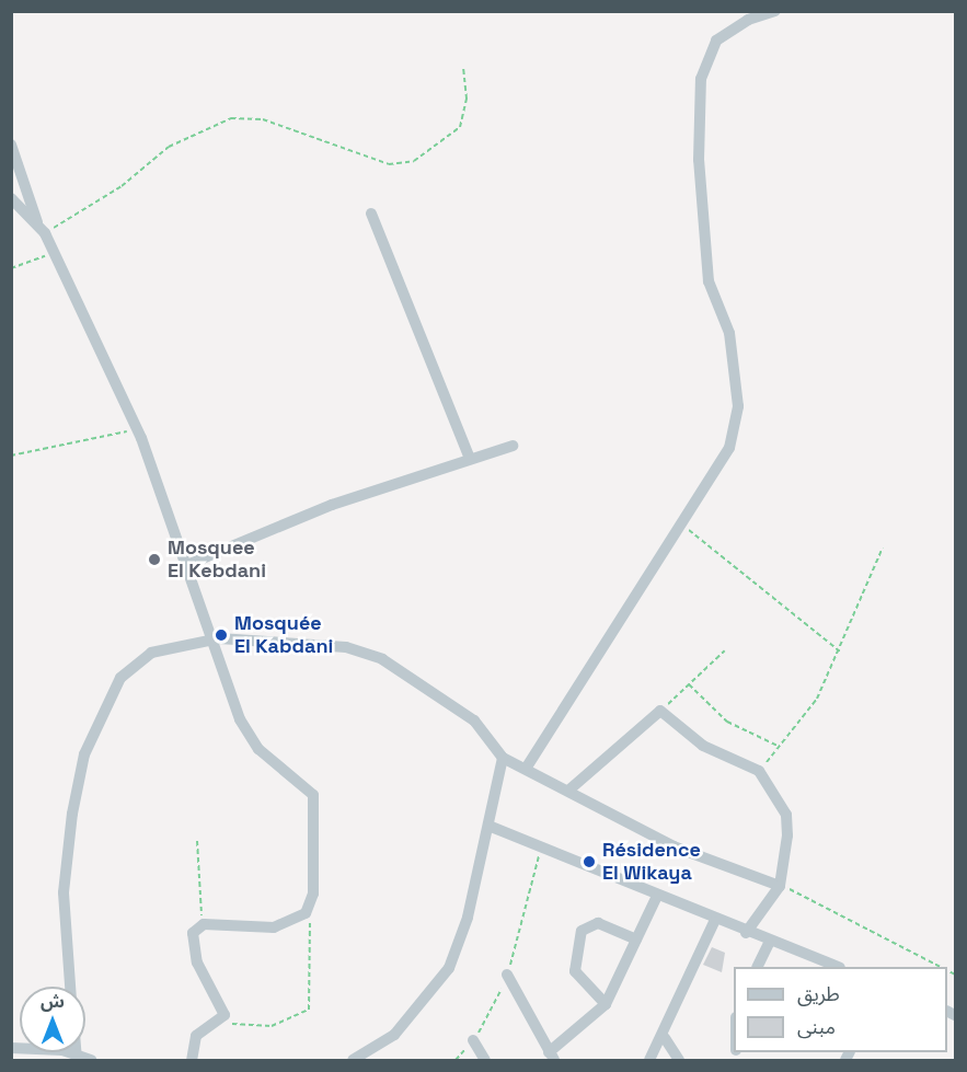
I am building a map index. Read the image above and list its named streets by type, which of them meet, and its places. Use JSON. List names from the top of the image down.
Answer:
{
  "places": ["Mosquee El Kebdani", "Mosquée El Kabdani", "Résidence El Wikaya"],
  "legend": ["طريق", "مبنى"],
  "north": "top"
}
